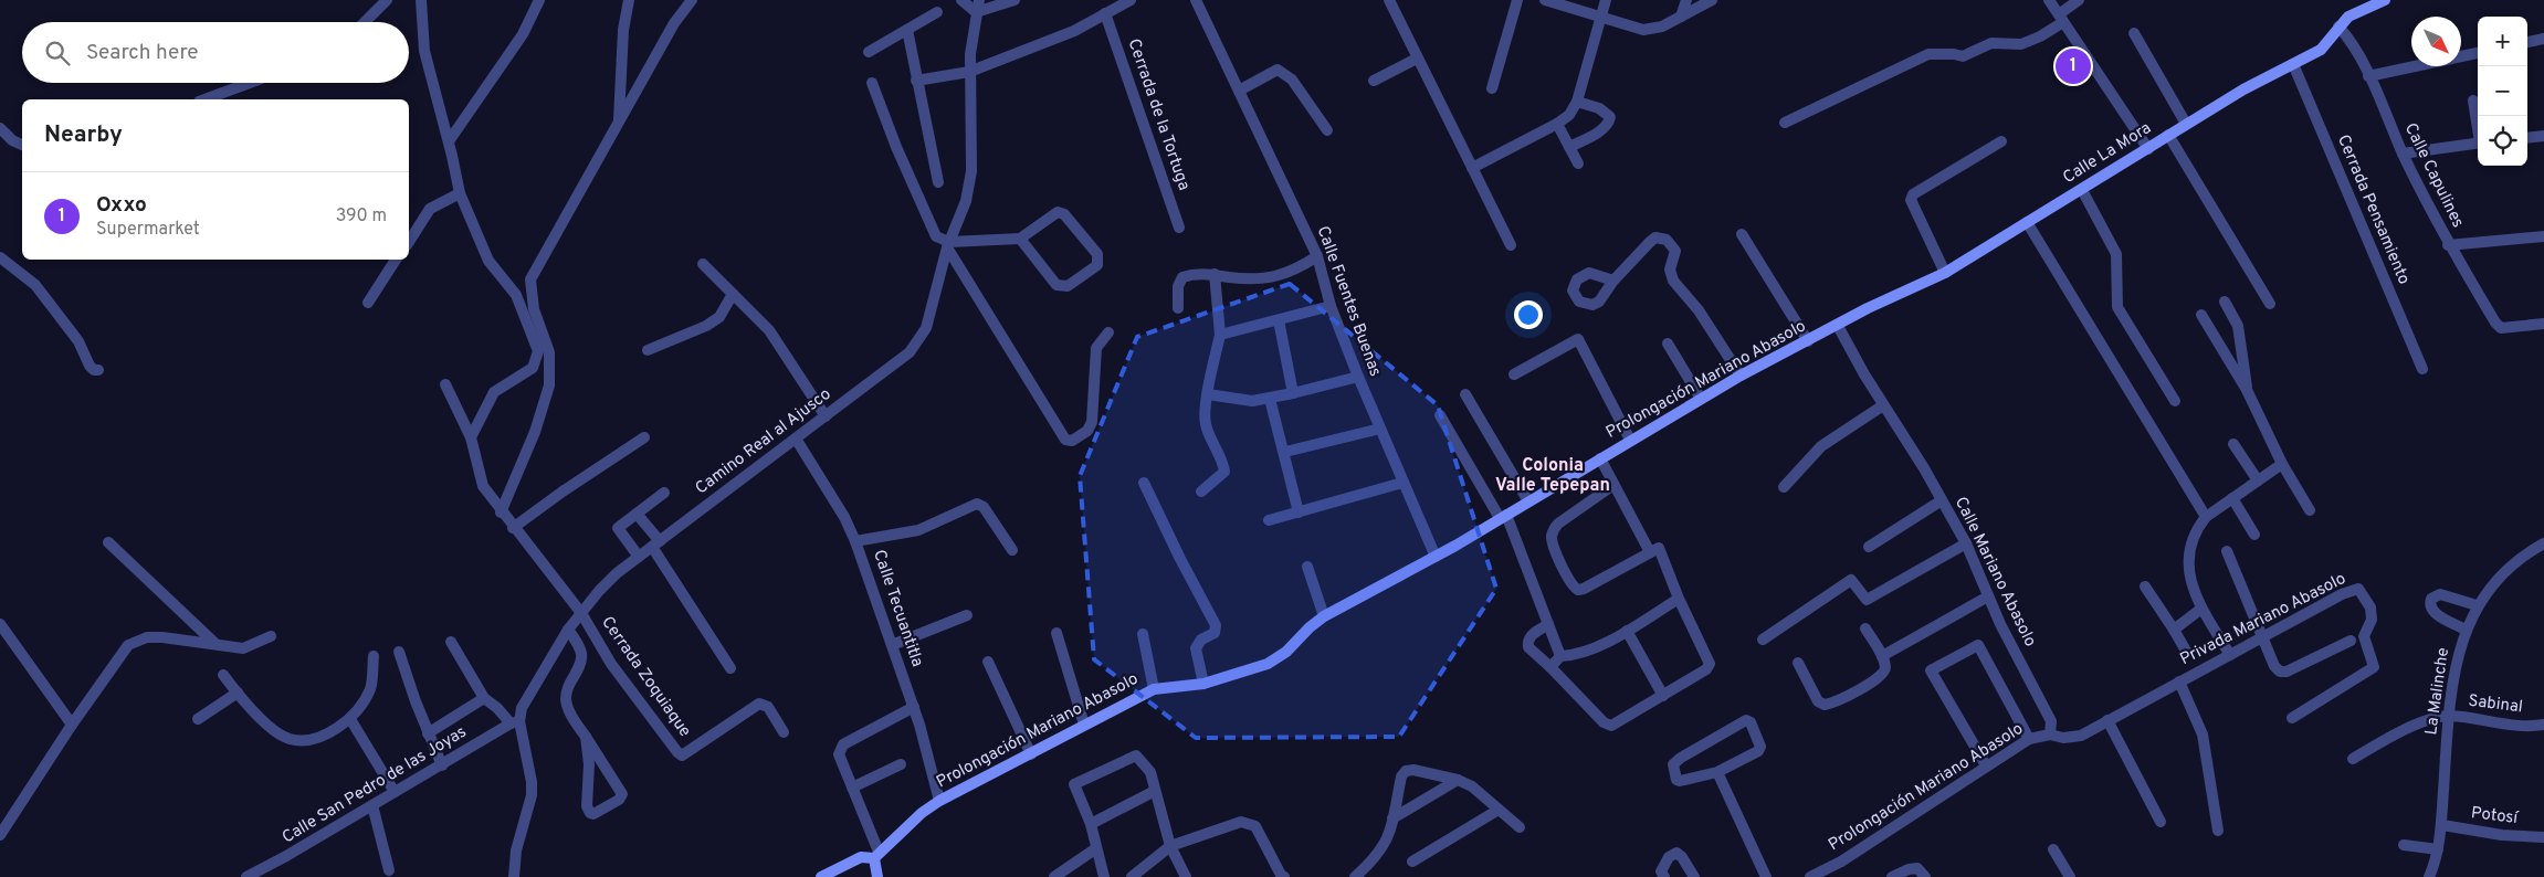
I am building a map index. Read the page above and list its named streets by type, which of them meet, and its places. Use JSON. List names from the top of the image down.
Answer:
{
  "streets": {
    "street": [
      "Cerrada de la Tortuga",
      "Calle La Mora",
      "Calle Capulines",
      "Cerrada Pensamiento",
      "Calle Fuentes Buenas",
      "Prolongación Mariano Abasolo",
      "Camino Real al Ajusco",
      "Calle Mariano Abasolo",
      "Calle Tecuantitla",
      "Privada Mariano Abasolo",
      "Cerrada Zoquiaque",
      "La Malinche",
      "Sabinal",
      "Calle San Pedro de las Joyas",
      "Potosí"
    ]
  },
  "crossings": [
    ["Calle La Mora", "Calle Capulines"],
    ["Calle La Mora", "Cerrada Pensamiento"],
    ["Calle La Mora", "Prolongación Mariano Abasolo"],
    ["Calle La Mora", "Calle Mariano Abasolo"],
    ["Calle Fuentes Buenas", "Prolongación Mariano Abasolo"],
    ["Prolongación Mariano Abasolo", "Calle Mariano Abasolo"],
    ["Prolongación Mariano Abasolo", "Calle Tecuantitla"],
    ["Prolongación Mariano Abasolo", "Privada Mariano Abasolo"],
    ["Camino Real al Ajusco", "Calle Tecuantitla"],
    ["Camino Real al Ajusco", "Cerrada Zoquiaque"],
    ["Camino Real al Ajusco", "Calle San Pedro de las Joyas"],
    ["La Malinche", "Sabinal"],
    ["La Malinche", "Potosí"]
  ],
  "districts": ["Colonia Valle Tepepan"],
  "north": "bottom right",
  "page": {
    "map_buttons": ["+", "−"],
    "search": "Search here",
    "pins": "1",
    "heading": "Nearby",
    "list": [
      {
        "mark": "1",
        "name": "Oxxo",
        "note": "Supermarket",
        "value": "390 m"
      }
    ]
  }
}
